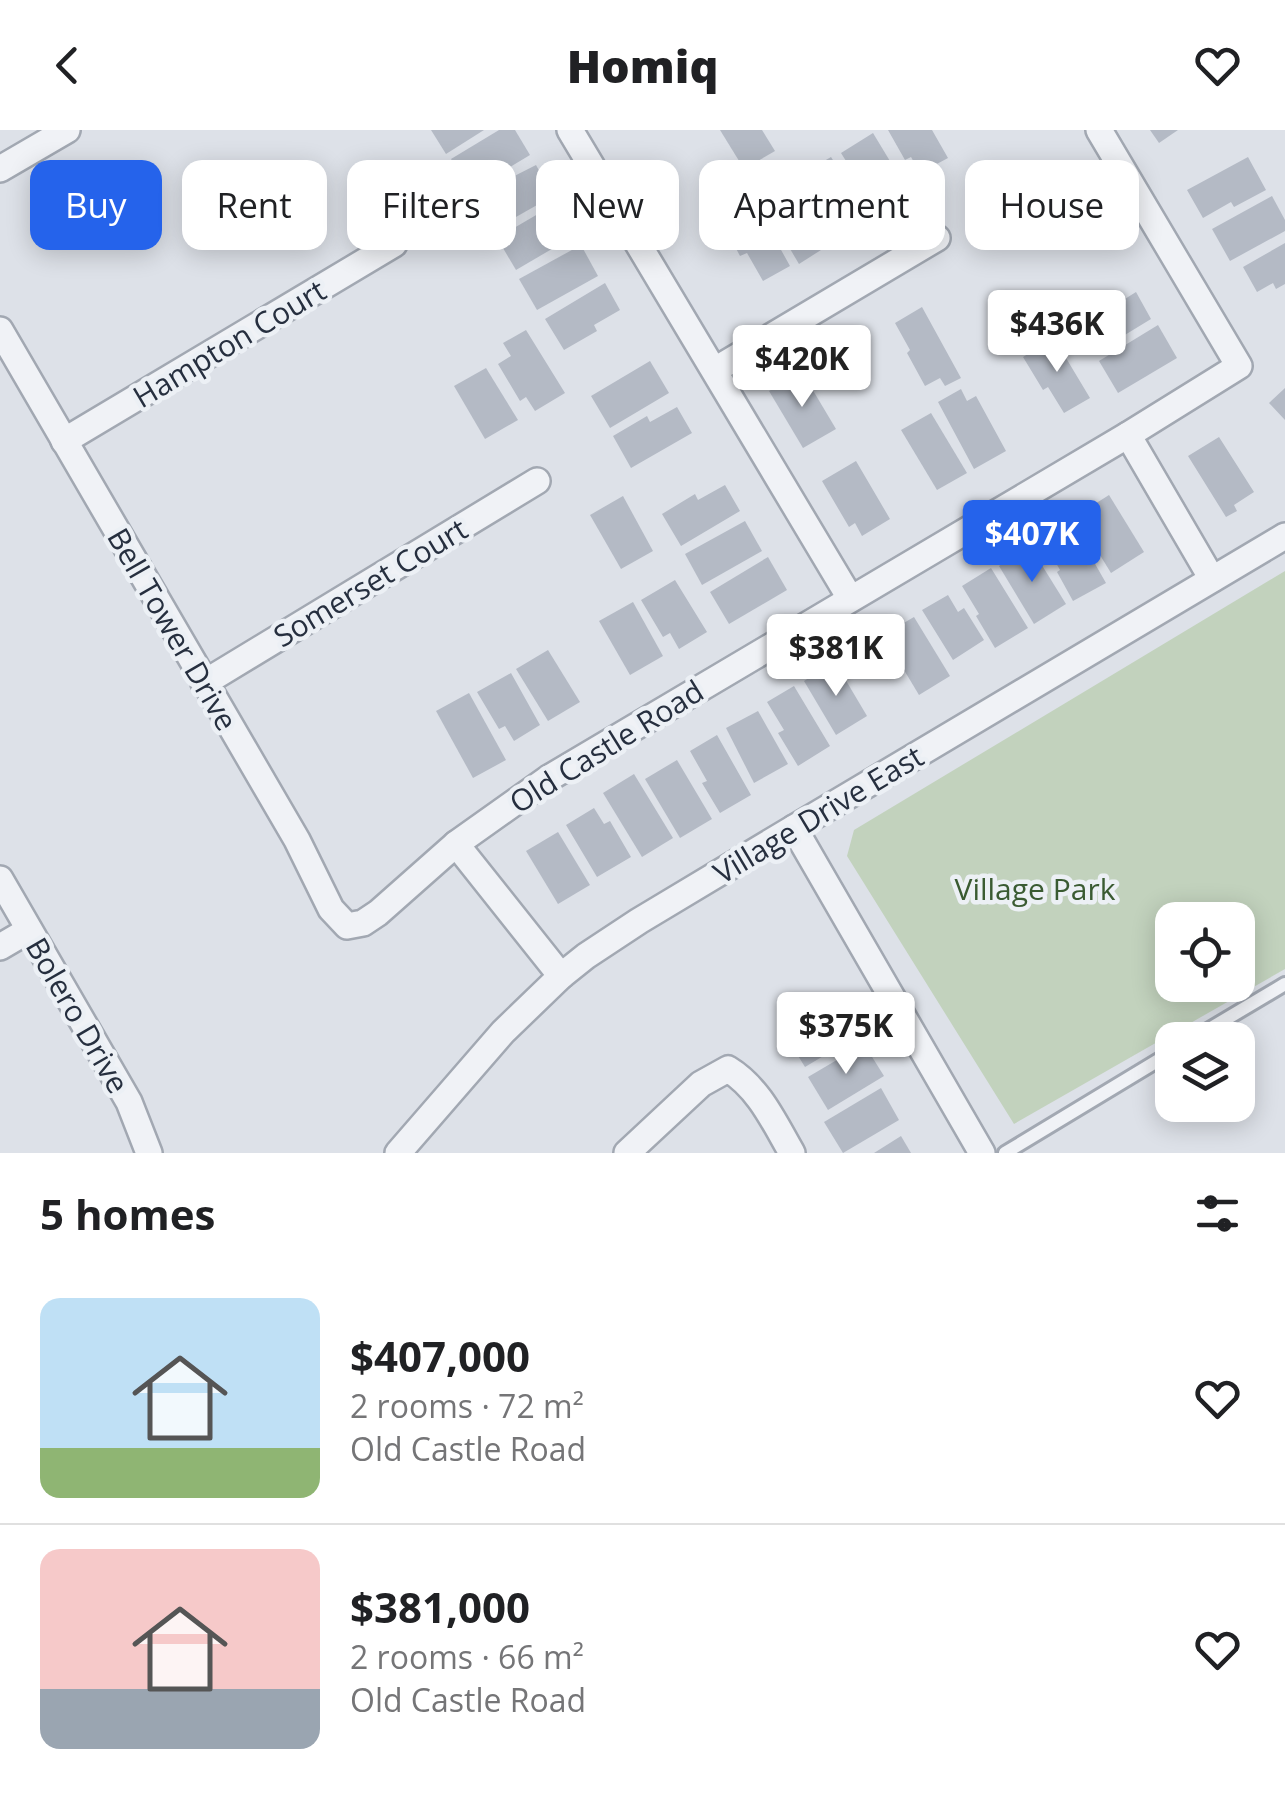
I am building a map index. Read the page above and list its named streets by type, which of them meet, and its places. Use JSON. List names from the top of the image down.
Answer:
{
  "streets": {
    "street": [
      "Hampton Court",
      "Somerset Court",
      "Bell Tower Drive",
      "Old Castle Road",
      "Village Drive East",
      "Bolero Drive"
    ]
  },
  "crossings": [
    ["Hampton Court", "Bell Tower Drive"],
    ["Somerset Court", "Bell Tower Drive"],
    ["Bell Tower Drive", "Old Castle Road"]
  ],
  "parks": ["Village Park"],
  "page": {
    "header": "Homiq",
    "chip": [
      "Buy",
      "Rent",
      "Filters",
      "New",
      "Apartment",
      "House"
    ],
    "price": [
      "$436K",
      "$420K",
      "$407K",
      "$381K",
      "$375K"
    ],
    "heading": "5 homes",
    "list": [
      {
        "name": "$407,000",
        "note": "2 rooms · 72 m² · Old Castle Road"
      },
      {
        "name": "$381,000",
        "note": "2 rooms · 66 m² · Old Castle Road"
      }
    ]
  }
}
